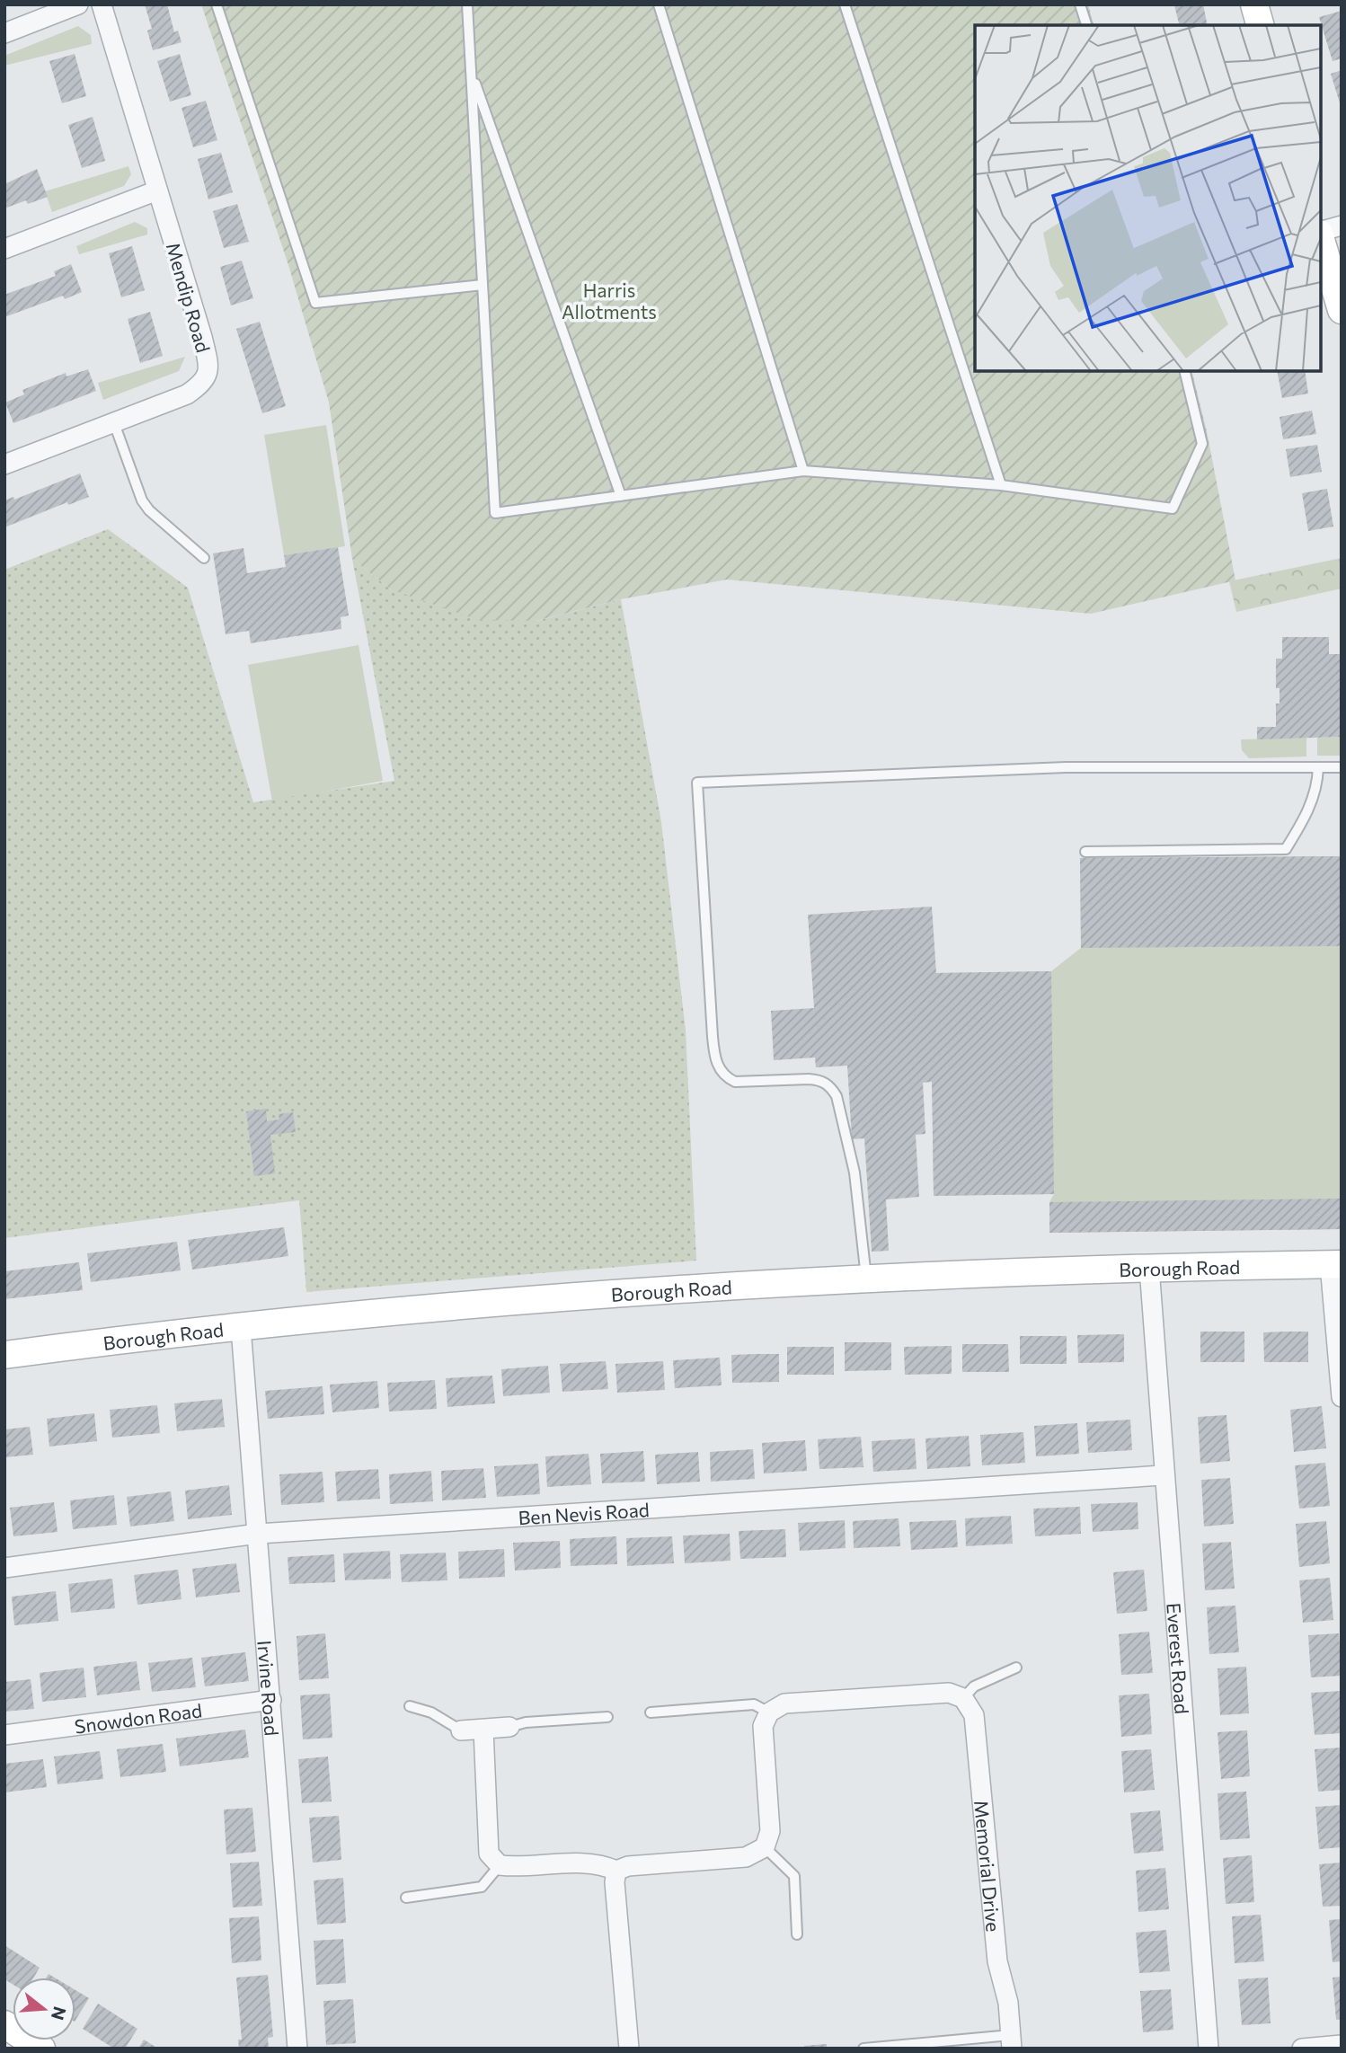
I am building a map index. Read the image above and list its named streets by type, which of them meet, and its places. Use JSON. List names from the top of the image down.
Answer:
{
  "streets": {
    "street": [
      "Mendip Road",
      "Borough Road",
      "Ben Nevis Road",
      "Everest Road",
      "Irvine Road",
      "Snowdon Road",
      "Memorial Drive"
    ]
  },
  "crossings": [
    ["Borough Road", "Everest Road"],
    ["Borough Road", "Irvine Road"],
    ["Ben Nevis Road", "Everest Road"],
    ["Ben Nevis Road", "Irvine Road"],
    ["Irvine Road", "Snowdon Road"]
  ],
  "parks": ["Harris Allotments"],
  "north": "right"
}
